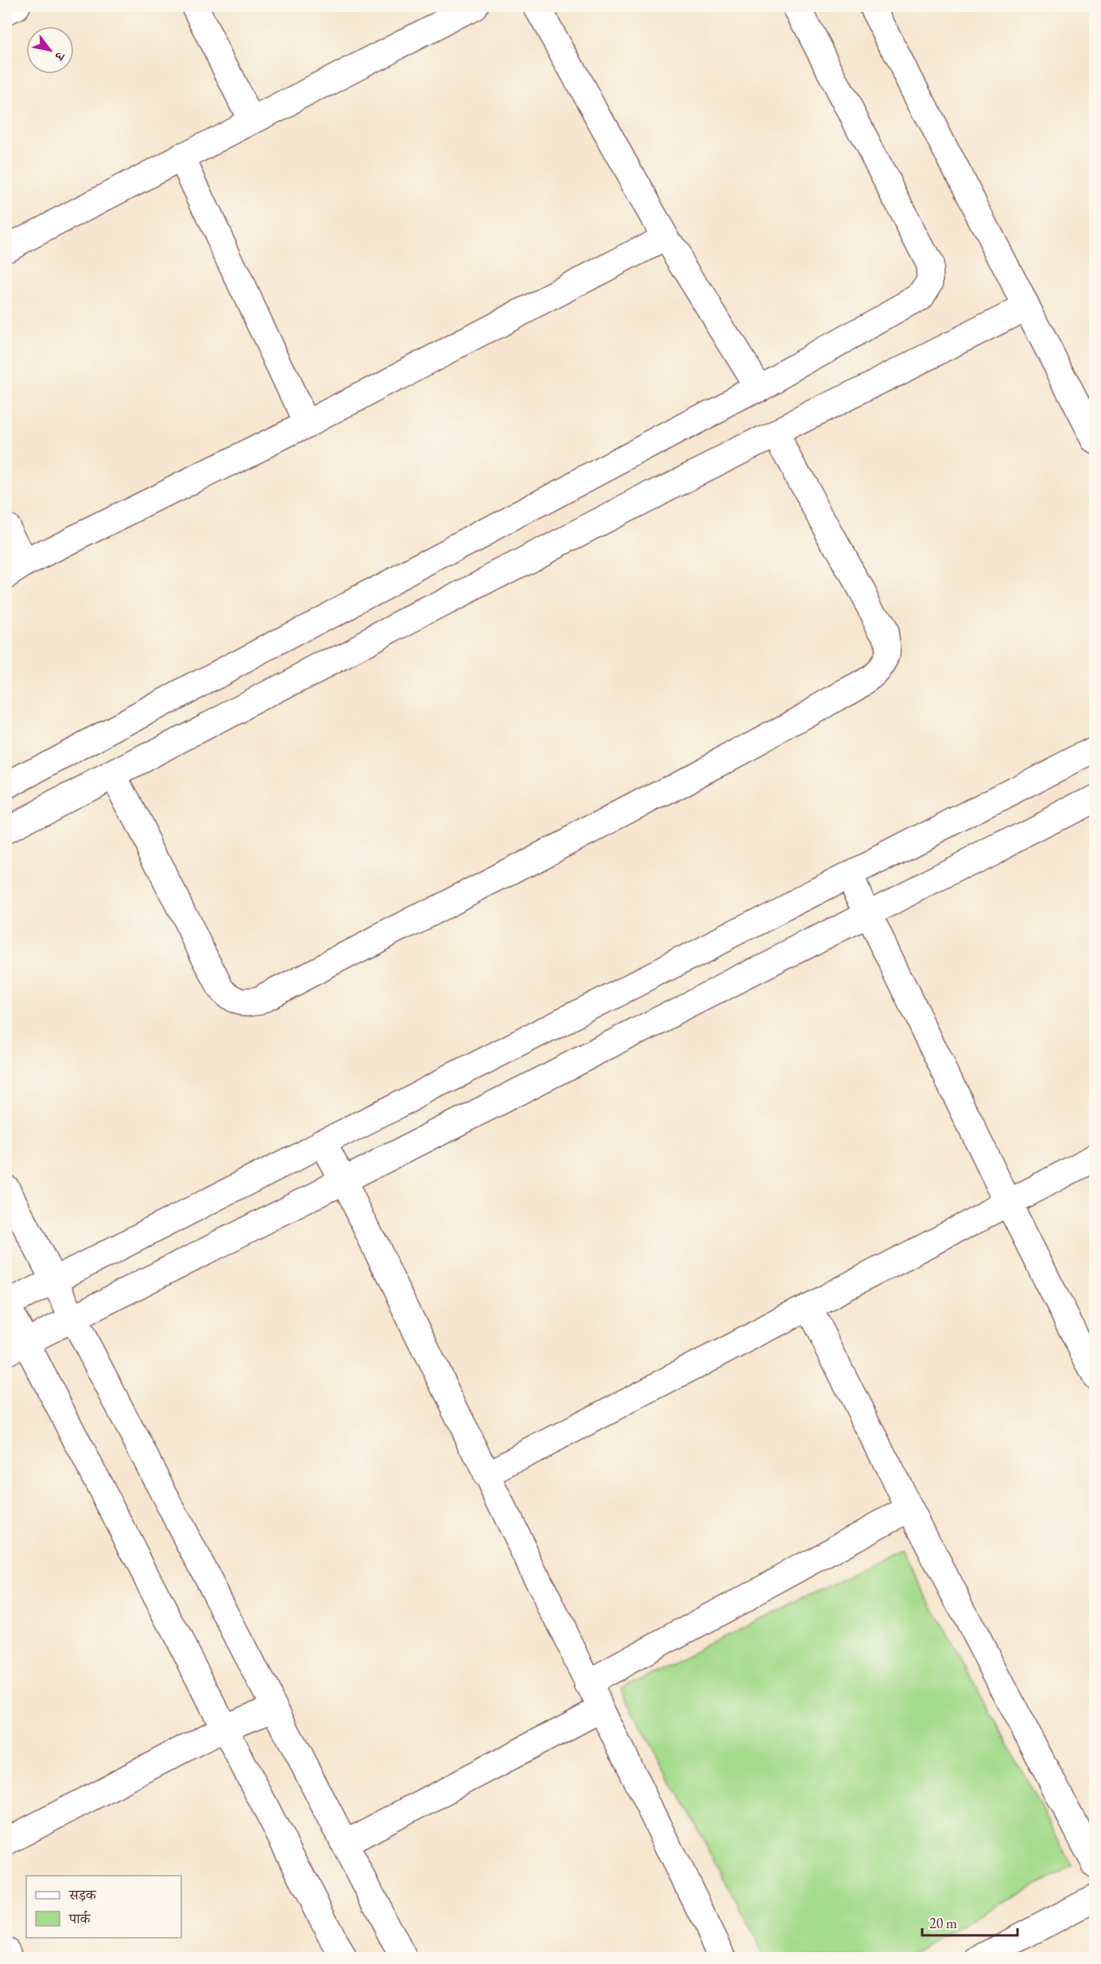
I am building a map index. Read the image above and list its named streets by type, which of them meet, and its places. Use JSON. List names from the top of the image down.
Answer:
{
  "legend": ["सड़क", "पार्क"],
  "scale_bar": "20 m",
  "north": "bottom right"
}
